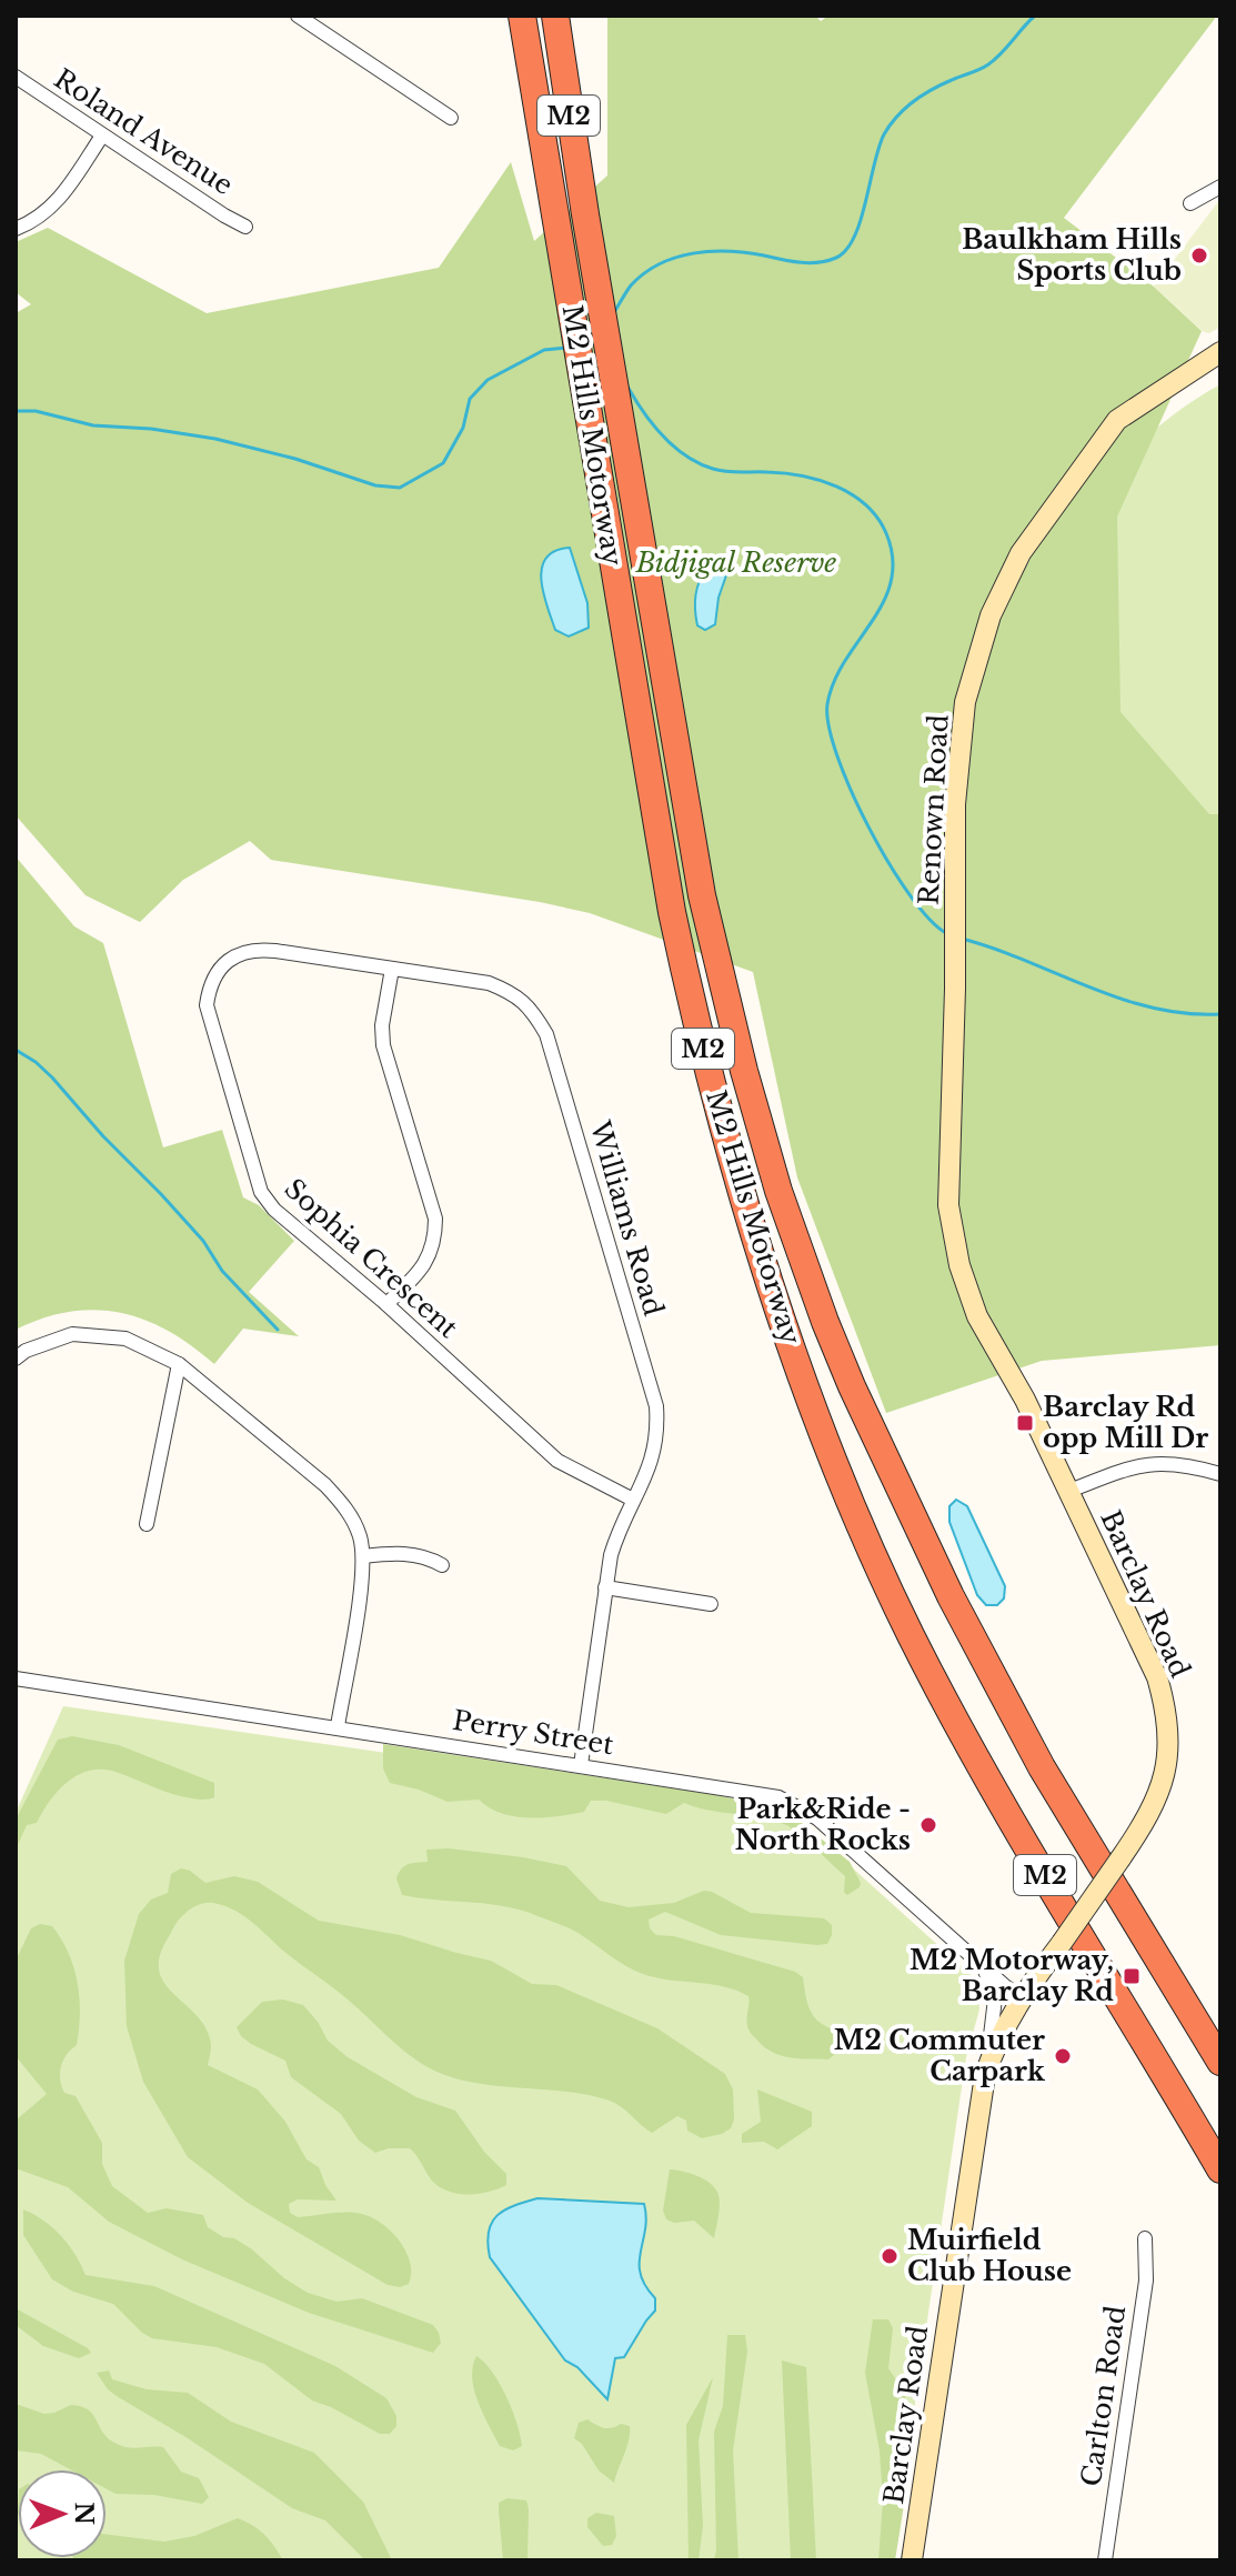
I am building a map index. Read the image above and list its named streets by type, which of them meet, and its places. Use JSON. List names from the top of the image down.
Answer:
{
  "streets": {
    "highway": ["M2", "M2 Hills Motorway"],
    "main road": ["Renown Road", "Barclay Road"],
    "street": [
      "Roland Avenue",
      "Williams Road",
      "Sophia Crescent",
      "Perry Street",
      "Carlton Road"
    ]
  },
  "crossings": [
    ["Renown Road", "Barclay Road"],
    ["Williams Road", "Sophia Crescent"],
    ["Williams Road", "Perry Street"],
    ["Barclay Road", "Perry Street"]
  ],
  "parks": ["Bidjigal Reserve"],
  "places": {
    "other": [
      "Baulkham Hills Sports Club",
      "Park&Ride - North Rocks",
      "M2 Commuter Carpark",
      "Muirfield Club House"
    ],
    "transit": ["Barclay Rd opp Mill Dr", "M2 Motorway, Barclay Rd"]
  },
  "north": "right"
}
